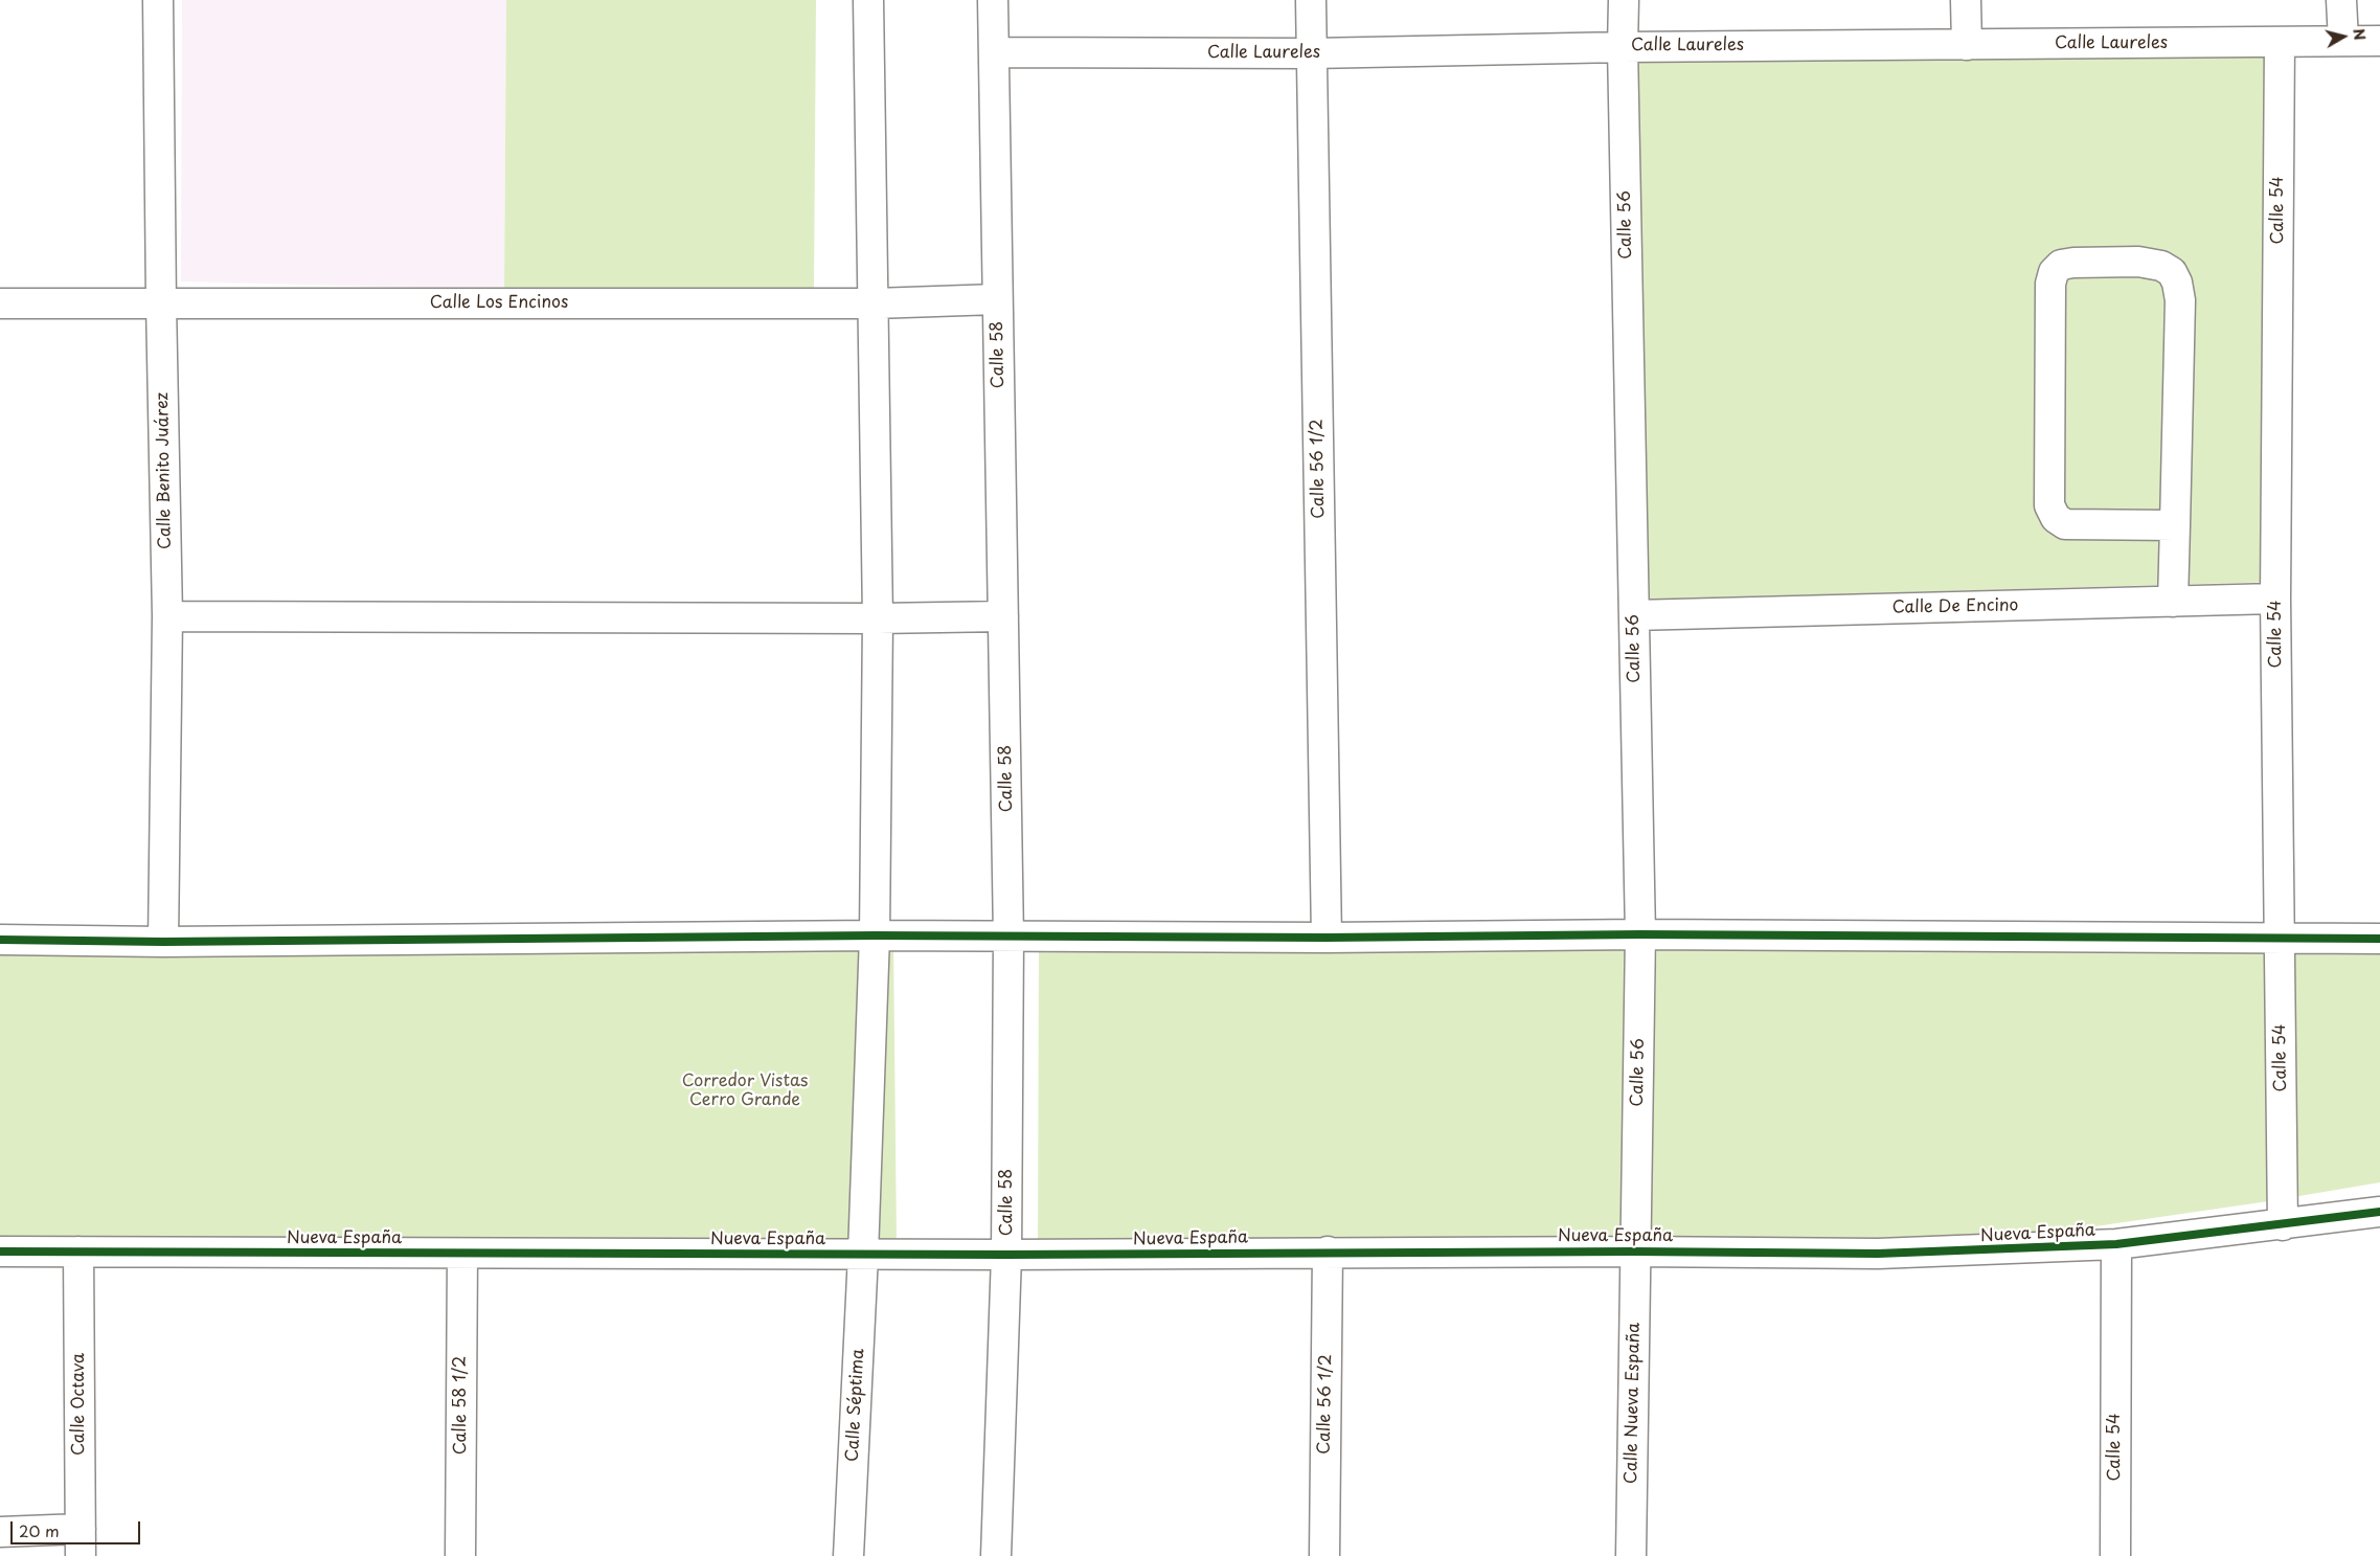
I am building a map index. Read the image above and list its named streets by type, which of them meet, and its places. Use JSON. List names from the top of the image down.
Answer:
{
  "streets": {
    "street": [
      "Calle Laureles",
      "Calle 54",
      "Calle 56",
      "Calle Los Encinos",
      "Calle 58",
      "Calle 56 1/2",
      "Calle Benito Juárez",
      "Calle De Encino",
      "Nueva España",
      "Calle Nueva España",
      "Calle Octava",
      "Calle 58 1/2",
      "Calle Séptima"
    ]
  },
  "crossings": [
    ["Calle Laureles", "Calle 54"],
    ["Calle Laureles", "Calle 56"],
    ["Calle Laureles", "Calle 58"],
    ["Calle Laureles", "Calle 56 1/2"],
    ["Calle 54", "Calle De Encino"],
    ["Calle 54", "Nueva España"],
    ["Calle 56", "Calle De Encino"],
    ["Calle 56", "Nueva España"],
    ["Calle 56", "Calle Nueva España"],
    ["Calle Los Encinos", "Calle 58"],
    ["Calle Los Encinos", "Calle Benito Juárez"],
    ["Calle 58", "Nueva España"],
    ["Calle 56 1/2", "Nueva España"],
    ["Nueva España", "Calle Nueva España"],
    ["Nueva España", "Calle Octava"],
    ["Nueva España", "Calle 58 1/2"],
    ["Nueva España", "Calle Séptima"]
  ],
  "parks": ["Corredor Vistas Cerro Grande"],
  "scale_bar": "20 m",
  "north": "right"
}
